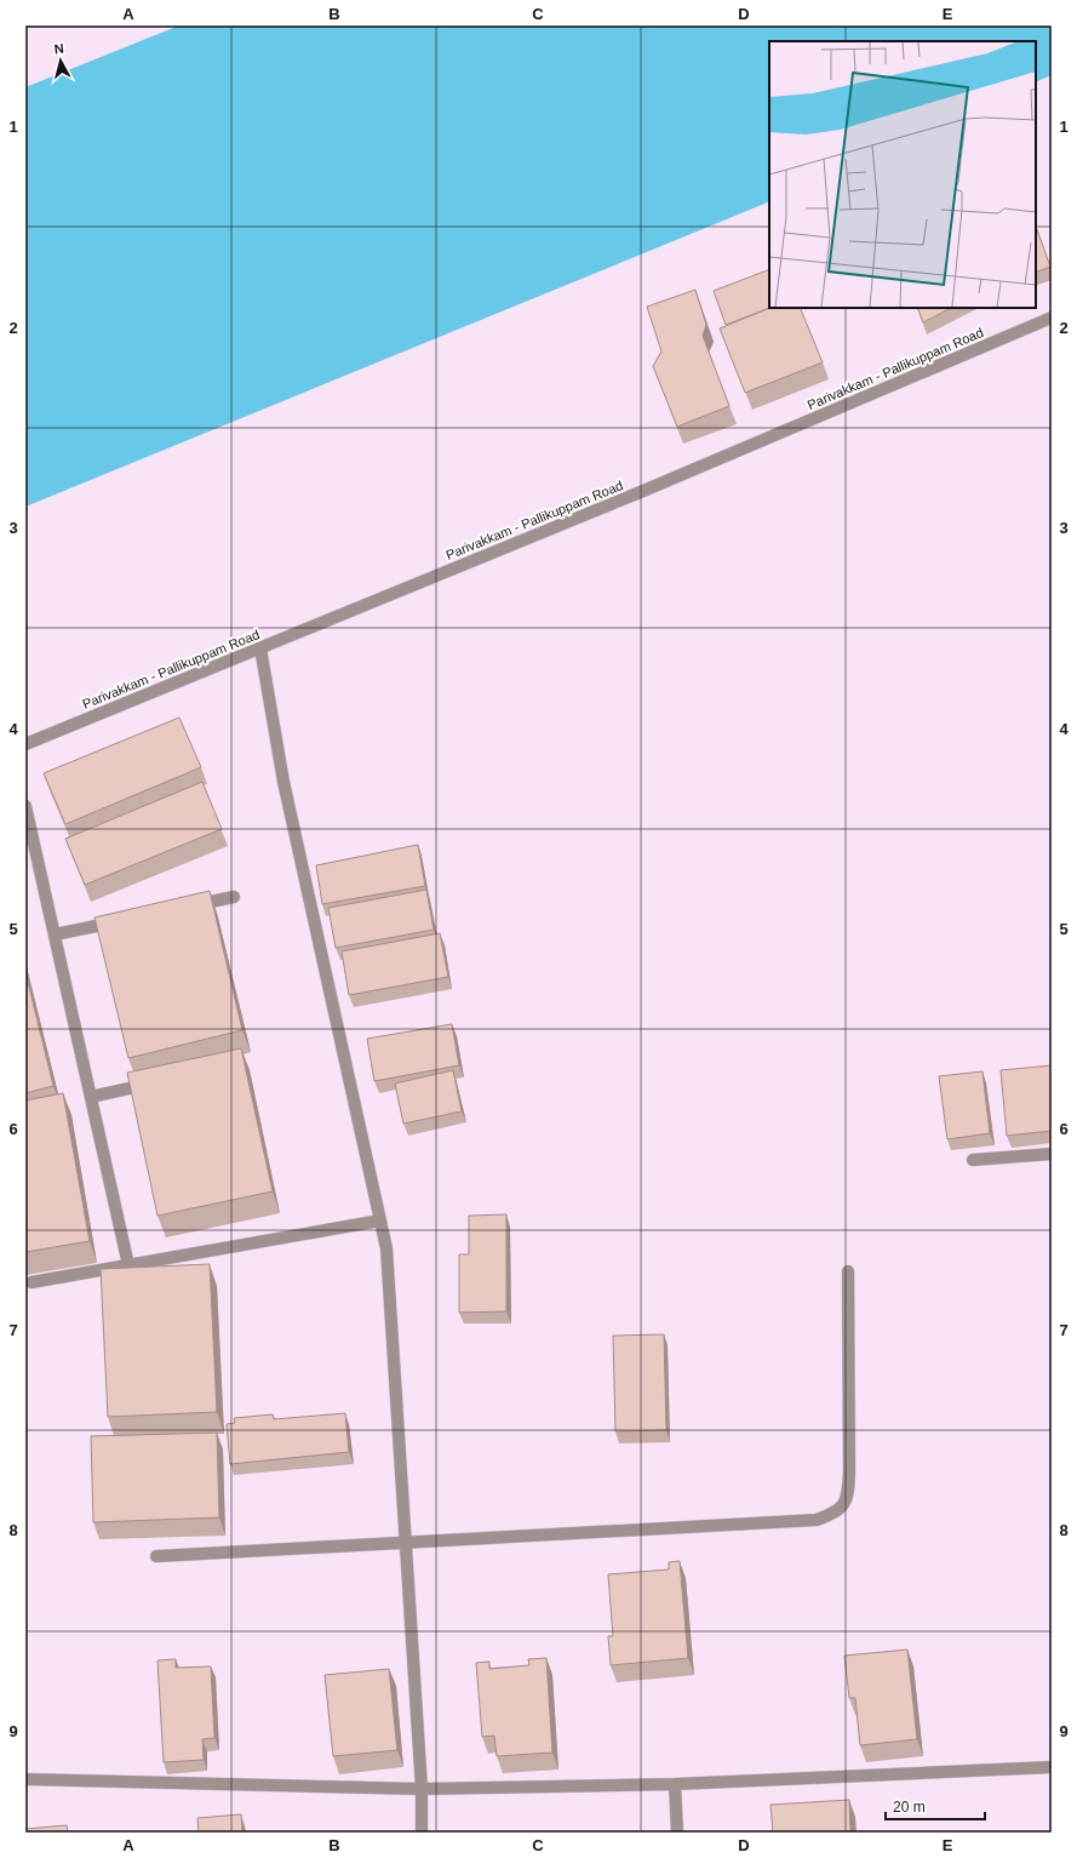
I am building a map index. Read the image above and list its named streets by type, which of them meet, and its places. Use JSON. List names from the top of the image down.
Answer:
{
  "streets": {
    "street": ["Parivakkam - Pallikuppam Road"]
  },
  "scale_bar": "20 m",
  "north": "top",
  "grid": {
    "columns": [
      "A",
      "B",
      "C",
      "D",
      "E"
    ],
    "rows": [
      "1",
      "2",
      "3",
      "4",
      "5",
      "6",
      "7",
      "8",
      "9"
    ]
  }
}
